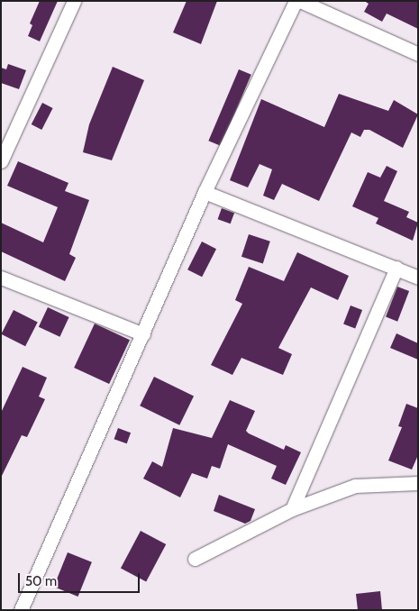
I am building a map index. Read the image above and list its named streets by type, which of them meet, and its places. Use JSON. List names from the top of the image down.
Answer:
{
  "scale_bar": "50 m"
}
